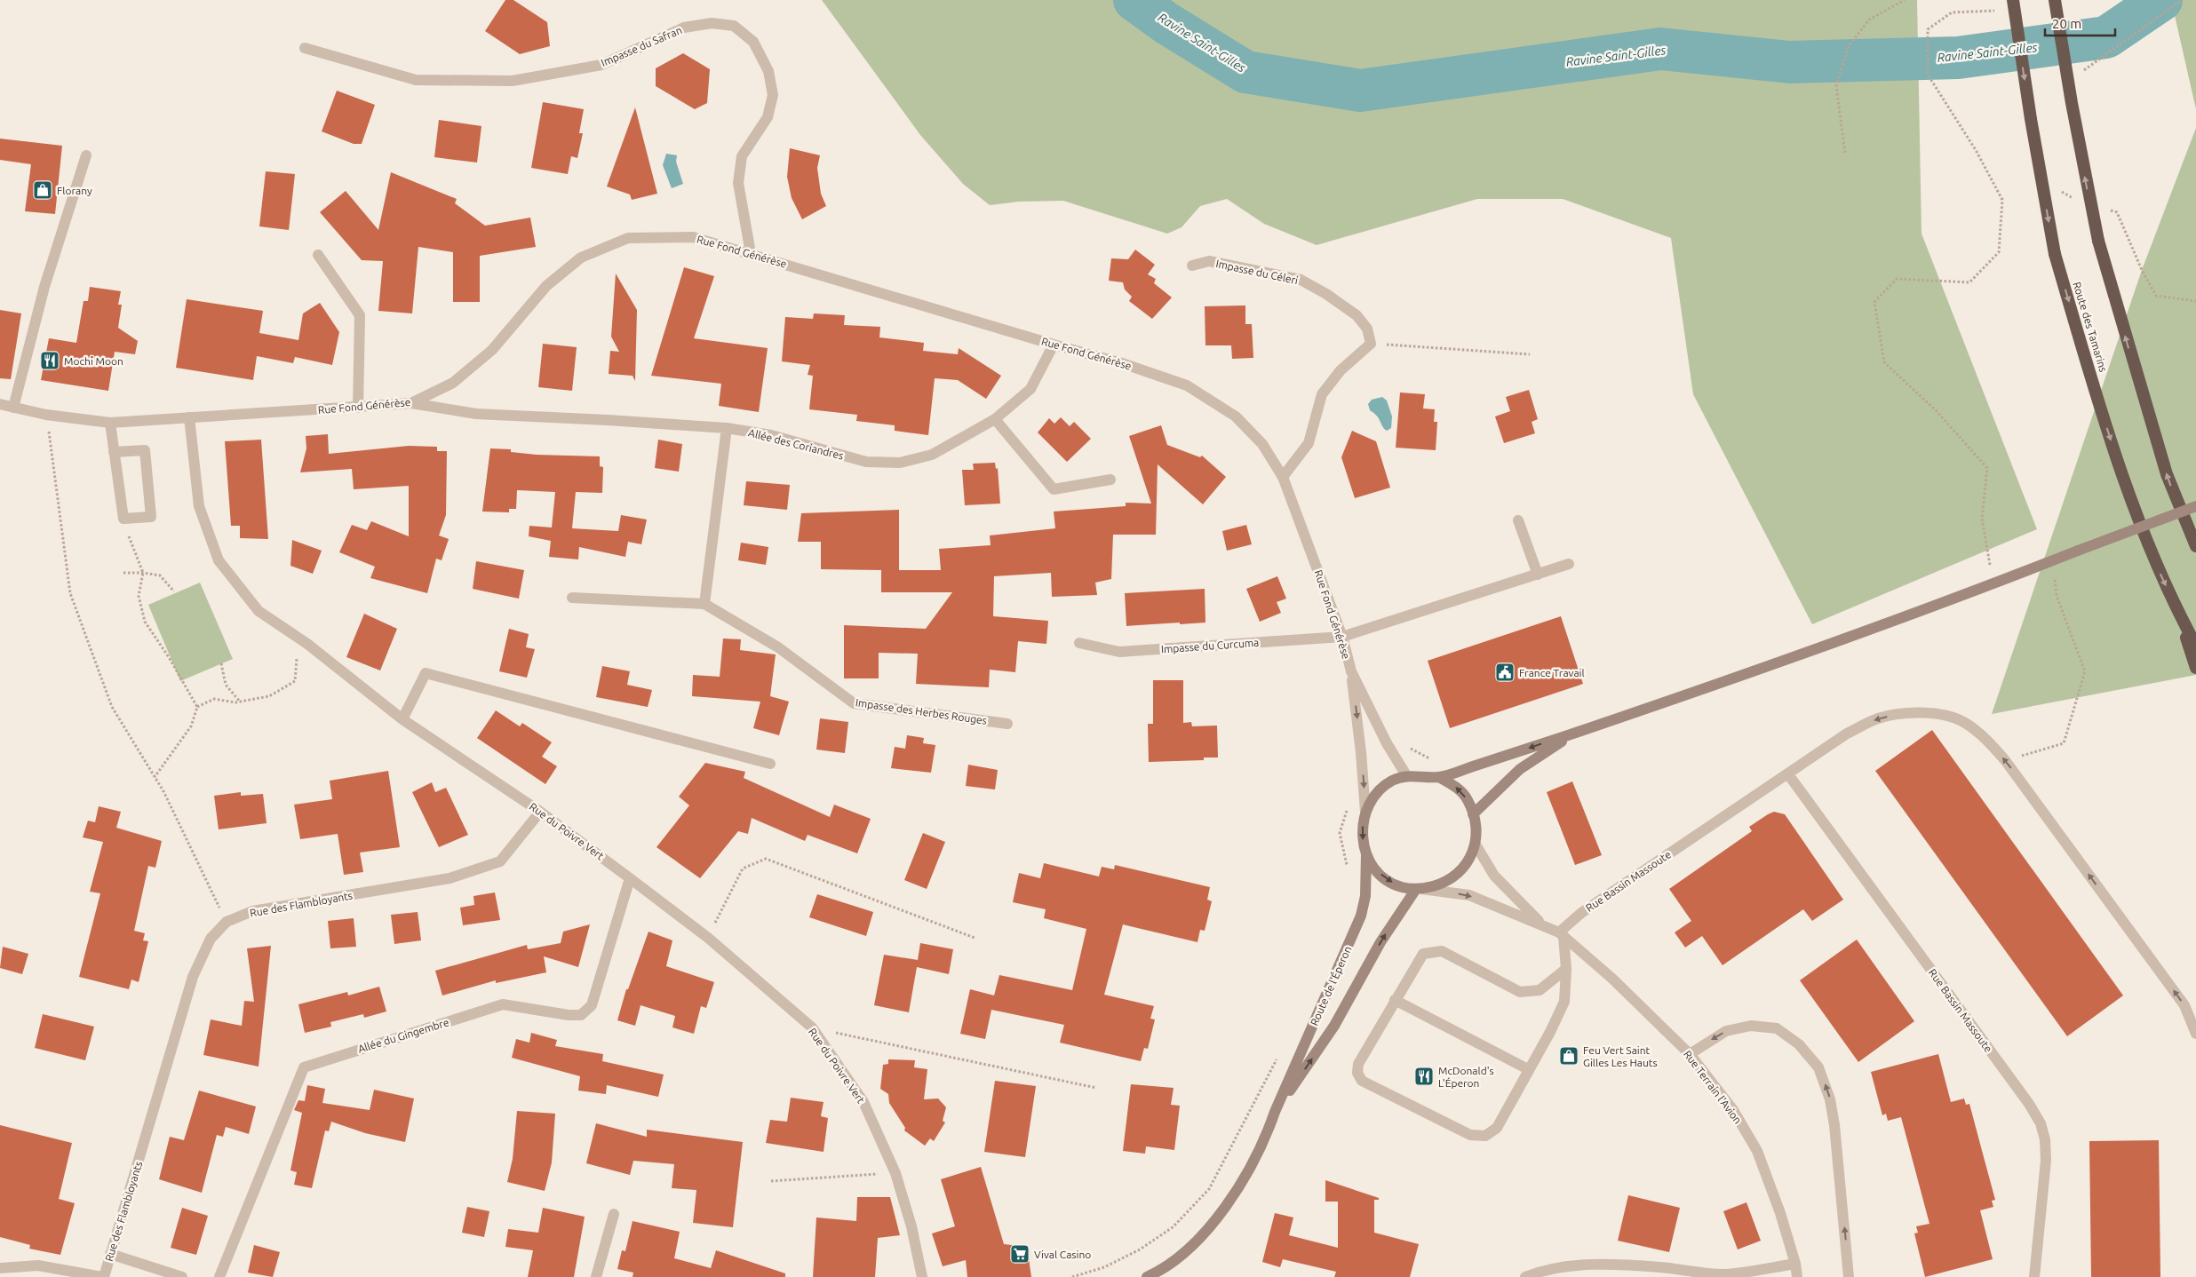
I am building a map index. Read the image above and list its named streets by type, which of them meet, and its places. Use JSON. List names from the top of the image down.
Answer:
{
  "streets": {
    "highway": ["Route des Tamarins"],
    "main road": ["Route de l'Éperon"],
    "street": [
      "Impasse du Safran",
      "Rue Fond Générèse",
      "Impasse du Céleri",
      "Allée des Coriandres",
      "Impasse du Curcuma",
      "Impasse des Herbes Rouges",
      "Rue du Poivre Vert",
      "Rue Bassin Massoute",
      "Rue des Flambloyants",
      "Allée du Gingembre",
      "Rue Terrain l'Avion"
    ]
  },
  "crossings": [
    ["Impasse du Safran", "Rue Fond Générèse"],
    ["Rue Fond Générèse", "Allée des Coriandres"],
    ["Rue Fond Générèse", "Impasse du Curcuma"],
    ["Rue Fond Générèse", "Rue du Poivre Vert"],
    ["Rue Fond Générèse", "Route de l'Éperon"],
    ["Rue Fond Générèse", "Rue Terrain l'Avion"],
    ["Rue du Poivre Vert", "Rue des Flambloyants"],
    ["Rue du Poivre Vert", "Allée du Gingembre"],
    ["Rue Bassin Massoute", "Rue Terrain l'Avion"],
    ["Route de l'Éperon", "Rue Terrain l'Avion"]
  ],
  "water": ["Ravine Saint-Gilles"],
  "places": {
    "shop": ["Florany", "Feu Vert Saint Gilles Les Hauts"],
    "restaurant": ["Mochi Moon", "McDonald's L'Éperon"],
    "public building": ["France Travail"],
    "supermarket": ["Vival Casino"]
  },
  "scale_bar": "20 m"
}
